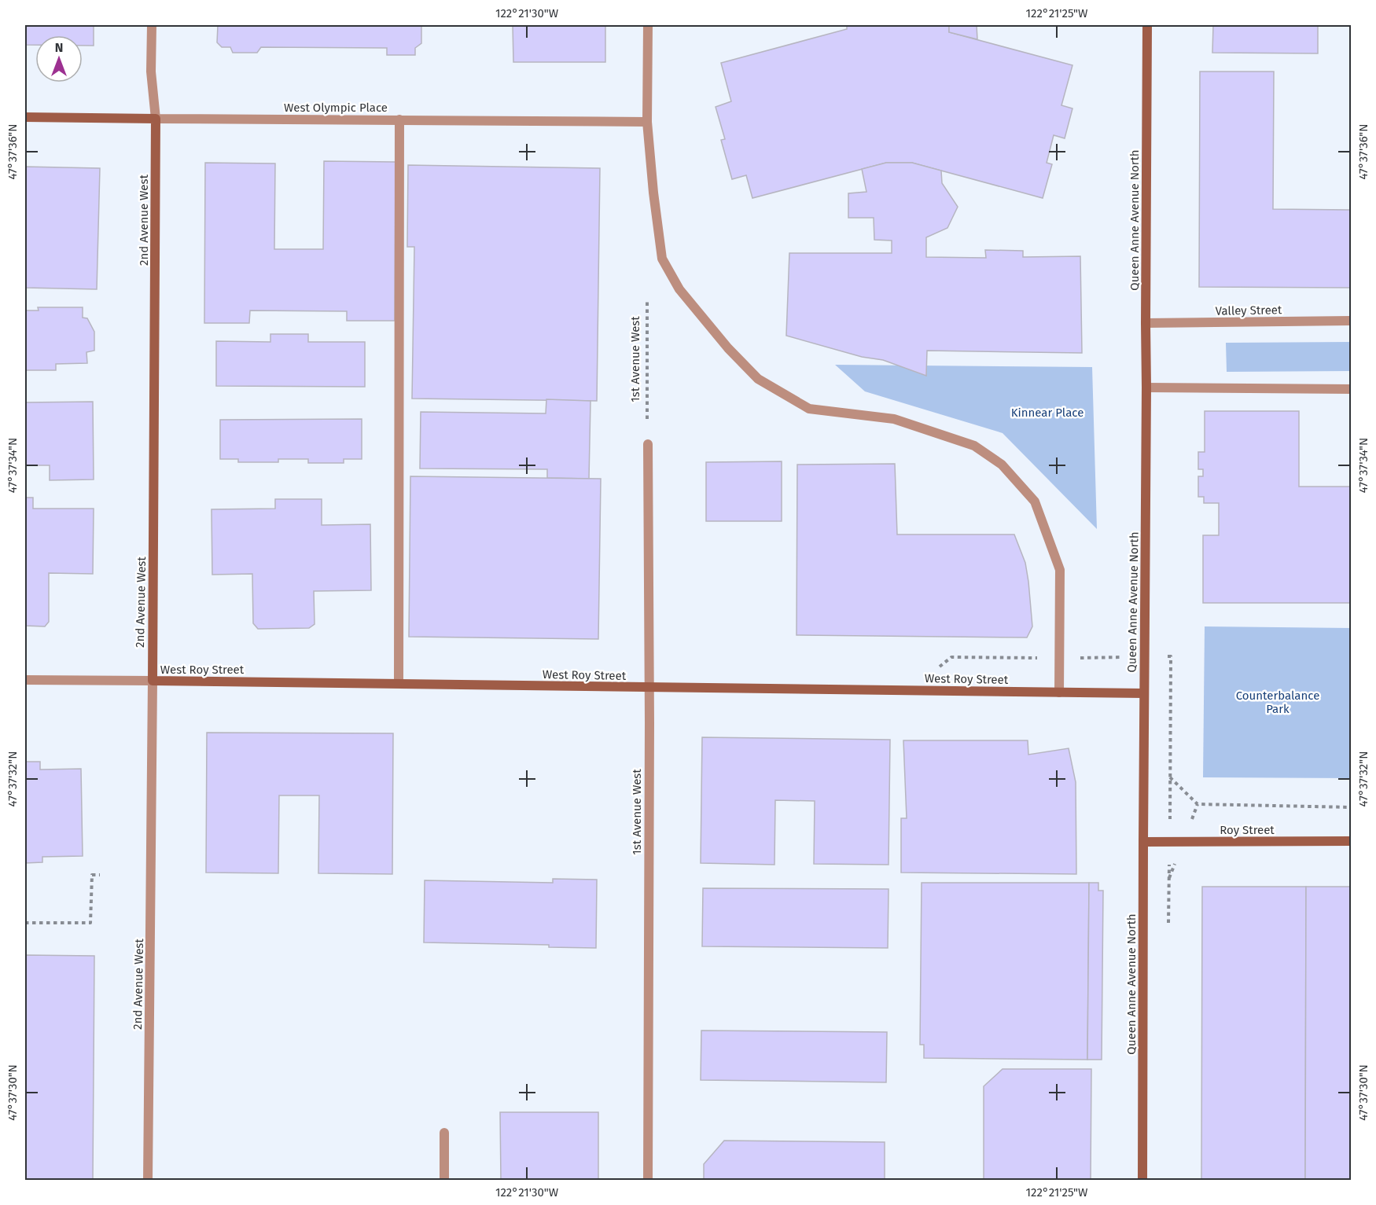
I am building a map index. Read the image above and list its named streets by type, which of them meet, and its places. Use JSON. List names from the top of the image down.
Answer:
{
  "streets": {
    "street": [
      "West Olympic Place",
      "2nd Avenue West",
      "Queen Anne Avenue North",
      "Valley Street",
      "1st Avenue West",
      "West Roy Street",
      "Roy Street"
    ]
  },
  "crossings": [
    ["West Olympic Place", "2nd Avenue West"],
    ["2nd Avenue West", "West Roy Street"],
    ["Queen Anne Avenue North", "Valley Street"],
    ["Queen Anne Avenue North", "West Roy Street"],
    ["Queen Anne Avenue North", "Roy Street"],
    ["1st Avenue West", "West Roy Street"]
  ],
  "parks": ["Kinnear Place", "Counterbalance Park"],
  "north": "top",
  "coordinates": [
    "122°21'30\"W",
    "122°21'25\"W",
    "47°37'36\"N",
    "47°37'34\"N",
    "47°37'32\"N",
    "47°37'30\"N"
  ]
}
